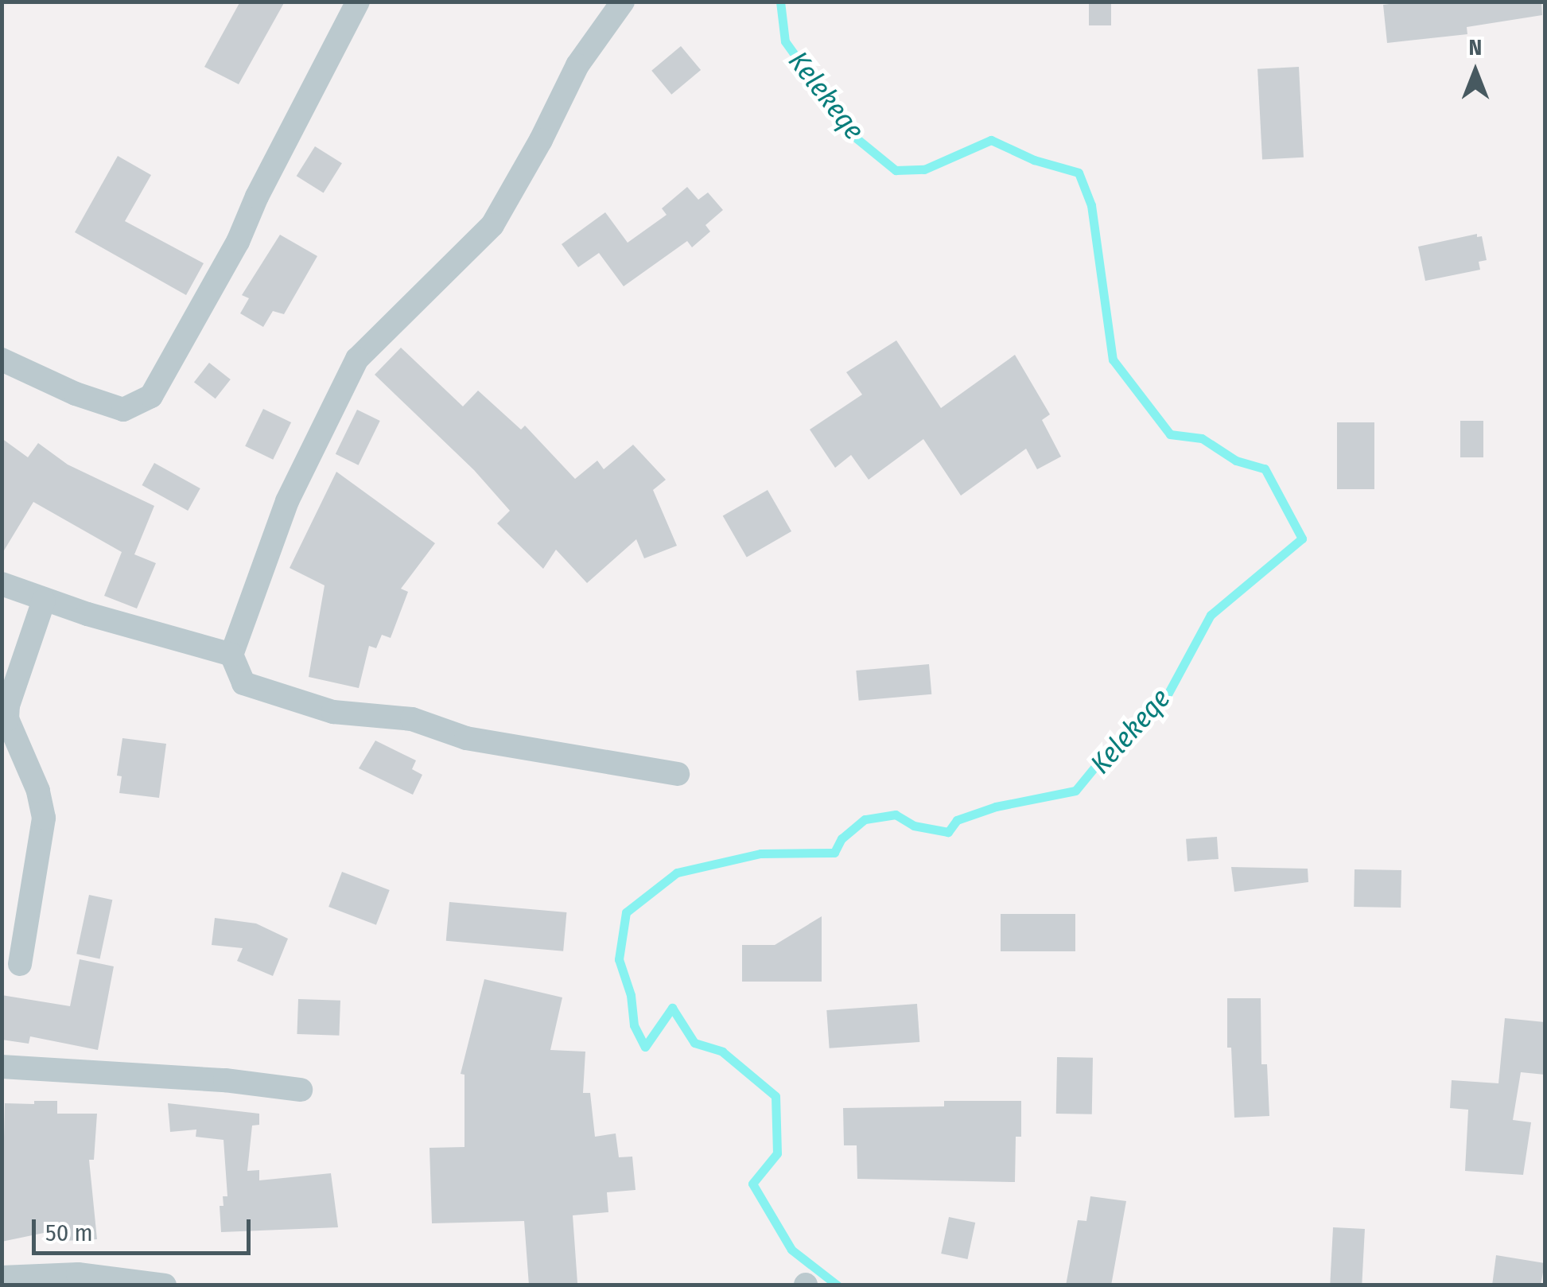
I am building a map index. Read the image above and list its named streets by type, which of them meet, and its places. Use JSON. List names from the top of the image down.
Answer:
{
  "water": ["Kelekeqe"],
  "scale_bar": "50 m",
  "north": "top"
}
